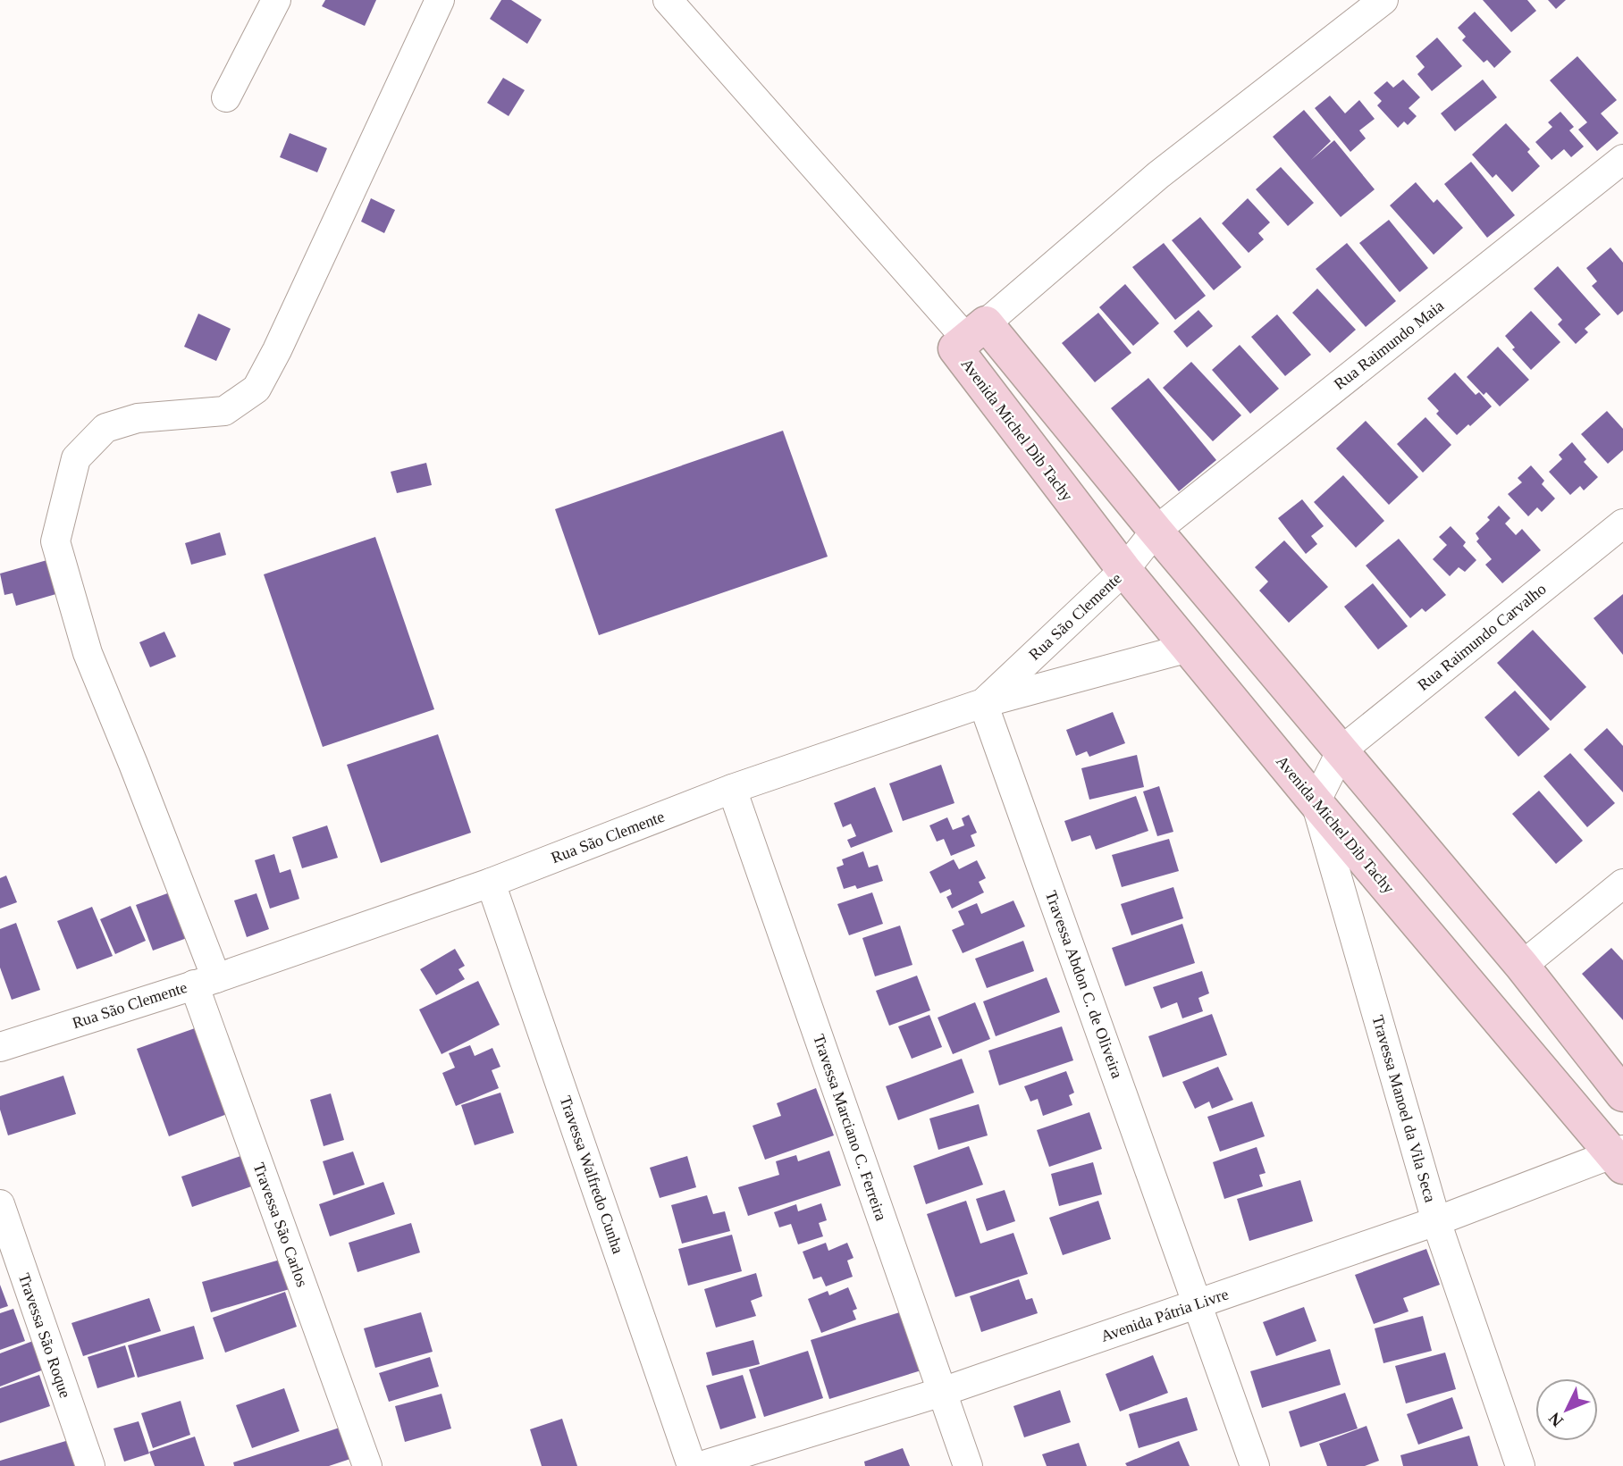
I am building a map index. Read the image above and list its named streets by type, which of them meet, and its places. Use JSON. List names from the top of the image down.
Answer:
{
  "streets": {
    "street": [
      "Rua Raimundo Maia",
      "Avenida Michel Dib Tachy",
      "Rua São Clemente",
      "Rua Raimundo Carvalho",
      "Travessa Abdon C. de Oliveira",
      "Travessa Manoel da Vila Seca",
      "Travessa Marciano C. Ferreira",
      "Travessa Walfredo Cunha",
      "Travessa São Carlos",
      "Avenida Pátria Livre",
      "Travessa São Roque"
    ]
  },
  "crossings": [
    ["Rua Raimundo Maia", "Rua São Clemente"],
    ["Avenida Michel Dib Tachy", "Rua São Clemente"],
    ["Avenida Michel Dib Tachy", "Travessa Manoel da Vila Seca"],
    ["Avenida Michel Dib Tachy", "Avenida Pátria Livre"],
    ["Rua São Clemente", "Travessa Abdon C. de Oliveira"],
    ["Rua São Clemente", "Travessa Marciano C. Ferreira"],
    ["Rua São Clemente", "Travessa Walfredo Cunha"],
    ["Rua São Clemente", "Travessa São Carlos"],
    ["Travessa Abdon C. de Oliveira", "Avenida Pátria Livre"],
    ["Travessa Manoel da Vila Seca", "Avenida Pátria Livre"],
    ["Travessa Marciano C. Ferreira", "Avenida Pátria Livre"]
  ],
  "north": "bottom left"
}
